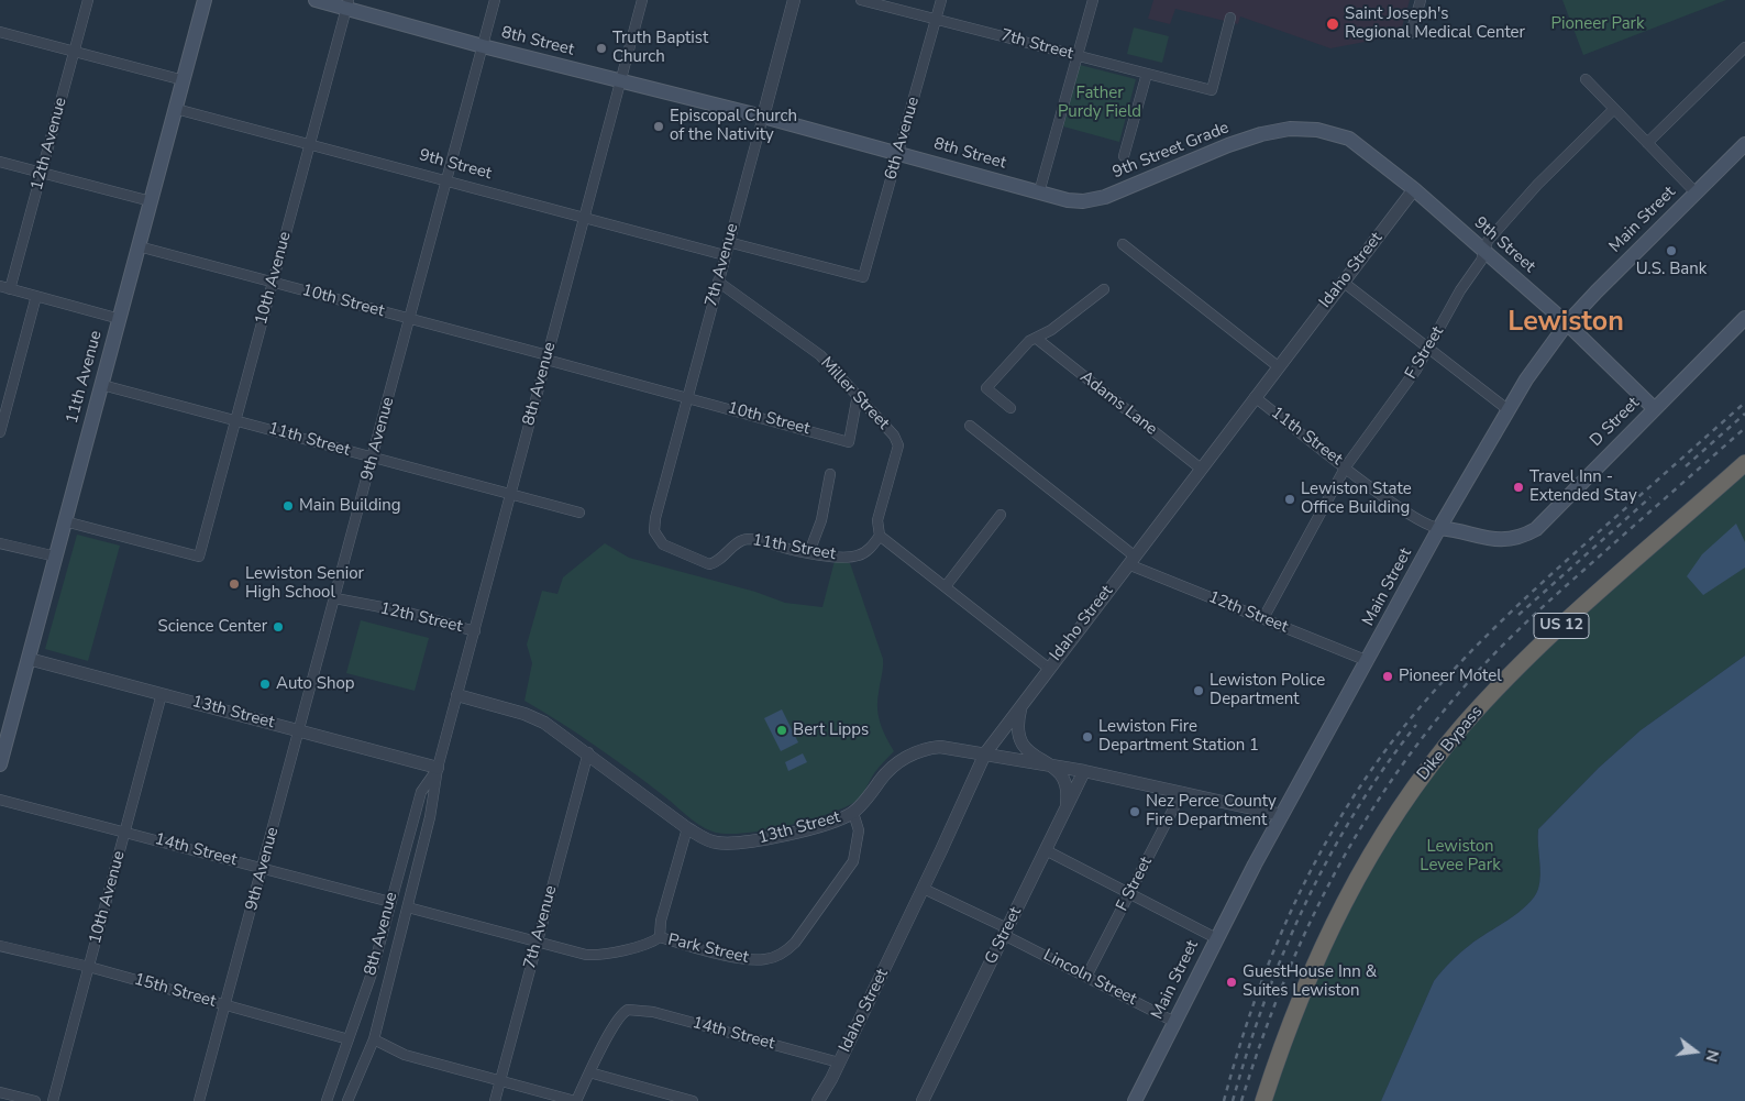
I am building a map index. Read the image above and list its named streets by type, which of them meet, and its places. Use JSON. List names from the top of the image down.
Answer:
{
  "streets": {
    "highway": ["US 12", "Dike Bypass"],
    "main road": [
      "8th Street",
      "9th Street Grade",
      "9th Street",
      "Main Street",
      "11th Avenue",
      "D Street"
    ],
    "street": [
      "7th Street",
      "6th Avenue",
      "12th Avenue",
      "7th Avenue",
      "Idaho Street",
      "10th Avenue",
      "10th Street",
      "F Street",
      "8th Avenue",
      "Miller Street",
      "Adams Lane",
      "11th Street",
      "9th Avenue",
      "12th Street",
      "13th Street",
      "14th Street",
      "G Street",
      "Park Street",
      "Lincoln Street",
      "15th Street"
    ]
  },
  "crossings": [
    ["8th Street", "6th Avenue"],
    ["8th Street", "9th Street Grade"],
    ["8th Street", "7th Avenue"],
    ["8th Street", "10th Avenue"],
    ["8th Street", "8th Avenue"],
    ["8th Street", "9th Avenue"],
    ["7th Street", "6th Avenue"],
    ["6th Avenue", "7th Avenue"],
    ["9th Street Grade", "9th Street"],
    ["9th Street", "Main Street"],
    ["9th Street", "7th Avenue"],
    ["9th Street", "Idaho Street"],
    ["9th Street", "10th Avenue"],
    ["9th Street", "F Street"],
    ["9th Street", "11th Avenue"],
    ["9th Street", "8th Avenue"],
    ["9th Street", "D Street"],
    ["9th Street", "9th Avenue"],
    ["Main Street", "D Street"],
    ["Main Street", "11th Street"],
    ["Main Street", "12th Street"],
    ["Main Street", "13th Street"],
    ["Main Street", "Lincoln Street"],
    ["7th Avenue", "10th Street"],
    ["7th Avenue", "Miller Street"],
    ["7th Avenue", "11th Street"],
    ["7th Avenue", "13th Street"],
    ["7th Avenue", "Park Street"],
    ["Idaho Street", "Adams Lane"],
    ["Idaho Street", "11th Street"],
    ["Idaho Street", "12th Street"],
    ["Idaho Street", "13th Street"],
    ["Idaho Street", "14th Street"],
    ["Idaho Street", "Lincoln Street"],
    ["10th Avenue", "10th Street"],
    ["10th Avenue", "11th Avenue"],
    ["10th Avenue", "11th Street"],
    ["10th Avenue", "13th Street"],
    ["10th Avenue", "14th Street"],
    ["10th Avenue", "15th Street"],
    ["10th Street", "11th Avenue"],
    ["10th Street", "8th Avenue"],
    ["10th Street", "Miller Street"],
    ["10th Street", "9th Avenue"],
    ["F Street", "11th Street"],
    ["F Street", "12th Street"],
    ["F Street", "13th Street"],
    ["F Street", "Lincoln Street"],
    ["11th Avenue", "11th Street"],
    ["11th Avenue", "13th Street"],
    ["8th Avenue", "11th Street"],
    ["8th Avenue", "12th Street"],
    ["8th Avenue", "13th Street"],
    ["8th Avenue", "14th Street"],
    ["8th Avenue", "15th Street"],
    ["Miller Street", "11th Street"],
    ["D Street", "11th Street"],
    ["11th Street", "9th Avenue"],
    ["9th Avenue", "12th Street"],
    ["9th Avenue", "13th Street"],
    ["9th Avenue", "14th Street"],
    ["9th Avenue", "15th Street"],
    ["13th Street", "G Street"],
    ["13th Street", "Park Street"],
    ["G Street", "Lincoln Street"]
  ],
  "districts": ["Lewiston"],
  "parks": ["Pioneer Park", "Father Purdy Field", "Lewiston Levee Park"],
  "places": [
    "Saint Joseph's Regional Medical Center",
    "Truth Baptist Church",
    "Episcopal Church of the Nativity",
    "U.S. Bank",
    "Travel Inn - Extended Stay",
    "Lewiston State Office Building",
    "Main Building",
    "Lewiston Senior High School",
    "Science Center",
    "Pioneer Motel",
    "Auto Shop",
    "Lewiston Police Department",
    "Bert Lipps",
    "Lewiston Fire Department Station 1",
    "Nez Perce County Fire Department",
    "GuestHouse Inn & Suites Lewiston"
  ],
  "north": "right"
}
